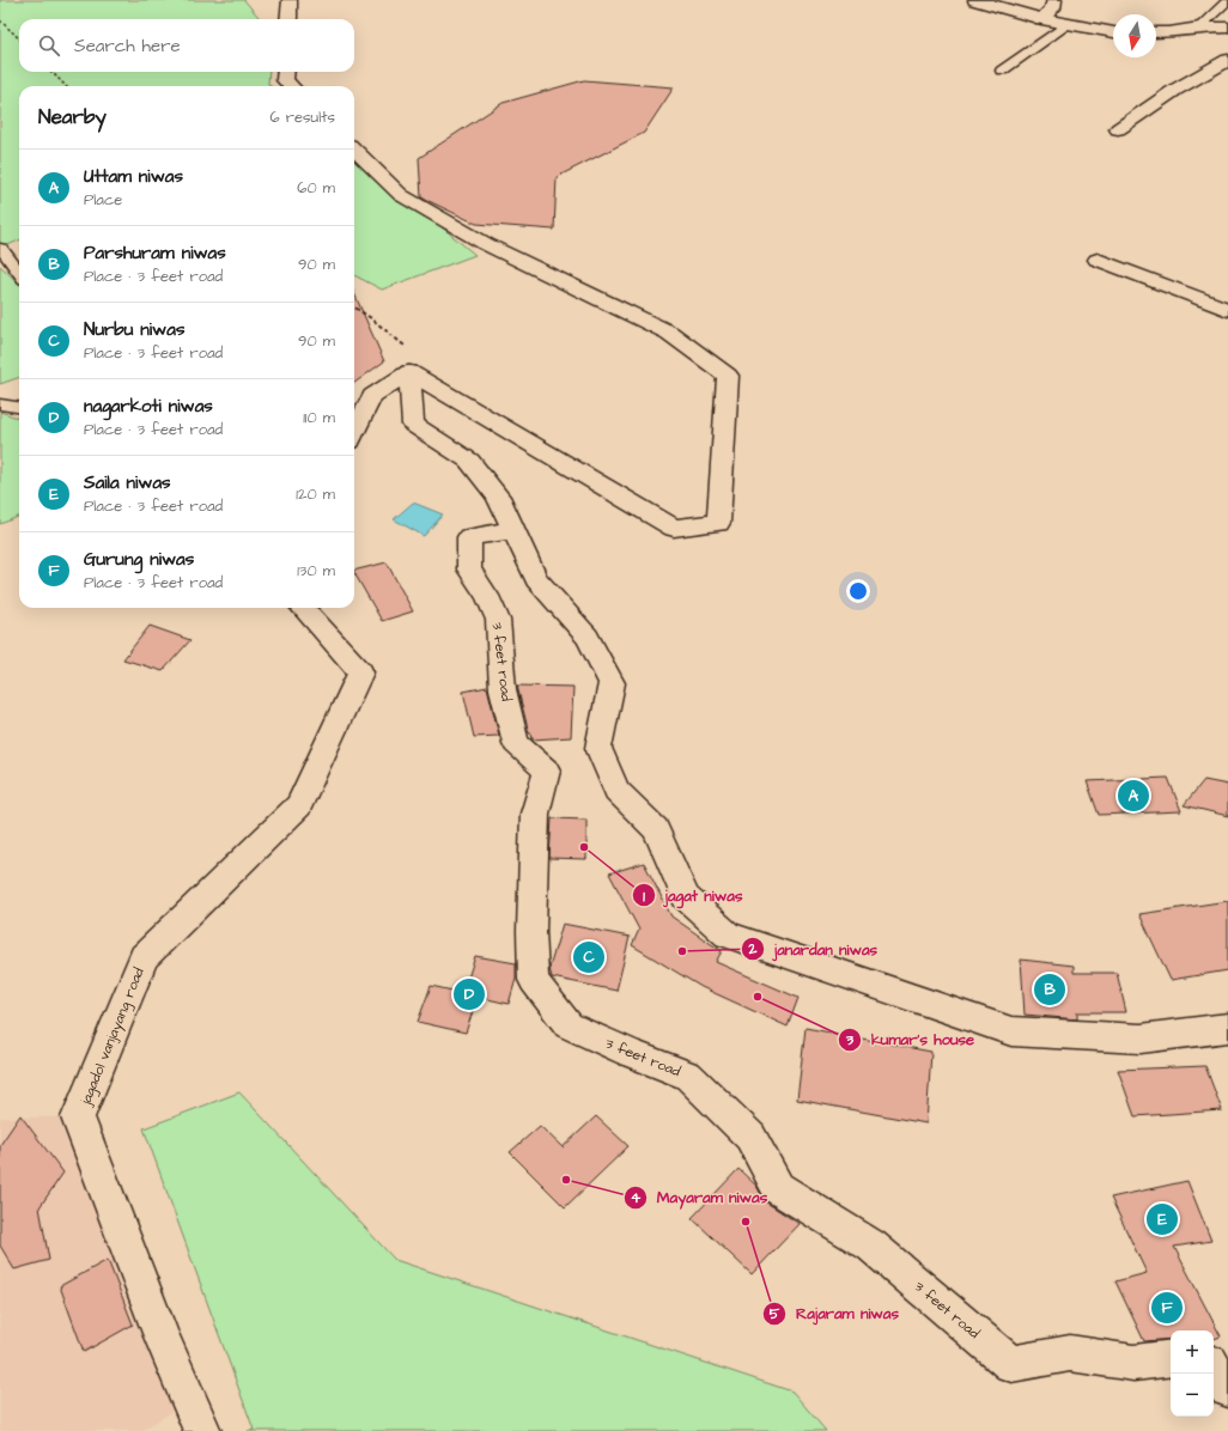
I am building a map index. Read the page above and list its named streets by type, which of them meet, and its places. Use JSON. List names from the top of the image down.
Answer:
{
  "streets": {
    "street": ["3 feet road", "jagadol vanjayang road"]
  },
  "places": [
    "jagat niwas",
    "janardan niwas",
    "kumar's house",
    "Mayaram niwas",
    "Rajaram niwas"
  ],
  "north": "bottom",
  "page": {
    "search": "Search here",
    "heading": ["Nearby", "6 results"],
    "list": [
      {
        "mark": "A",
        "name": "Uttam niwas",
        "note": "Place",
        "value": "60 m"
      },
      {
        "mark": "B",
        "name": "Parshuram niwas",
        "note": "Place · 3 feet road",
        "value": "90 m"
      },
      {
        "mark": "C",
        "name": "Nurbu niwas",
        "note": "Place · 3 feet road",
        "value": "90 m"
      },
      {
        "mark": "D",
        "name": "nagarkoti niwas",
        "note": "Place · 3 feet road",
        "value": "110 m"
      },
      {
        "mark": "E",
        "name": "Saila niwas",
        "note": "Place · 3 feet road",
        "value": "120 m"
      },
      {
        "mark": "F",
        "name": "Gurung niwas",
        "note": "Place · 3 feet road",
        "value": "130 m"
      }
    ],
    "pins": [
      "A",
      "C",
      "B",
      "D",
      "E",
      "F"
    ],
    "map_buttons": ["+", "−"]
  }
}
